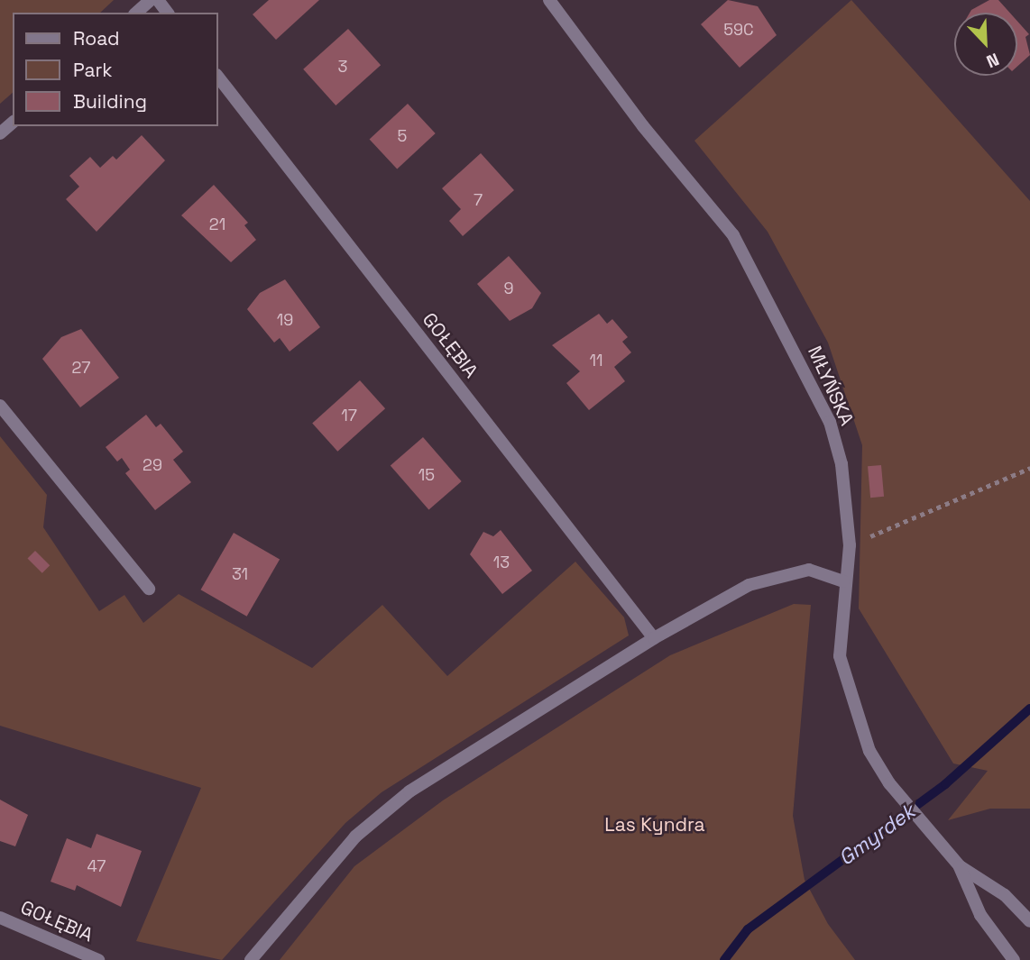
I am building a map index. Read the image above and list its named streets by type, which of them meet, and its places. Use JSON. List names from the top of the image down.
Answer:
{
  "streets": {
    "street": ["GOŁĘBIA", "MŁYŃSKA"]
  },
  "water": ["Gmyrdek"],
  "parks": ["Las Kyndra"],
  "house_numbers": [
    "59C",
    "3",
    "5",
    "7",
    "21",
    "9",
    "19",
    "11",
    "27",
    "17",
    "29",
    "15",
    "13",
    "31",
    "47"
  ],
  "legend": ["Road", "Park", "Building"],
  "north": "bottom right"
}
